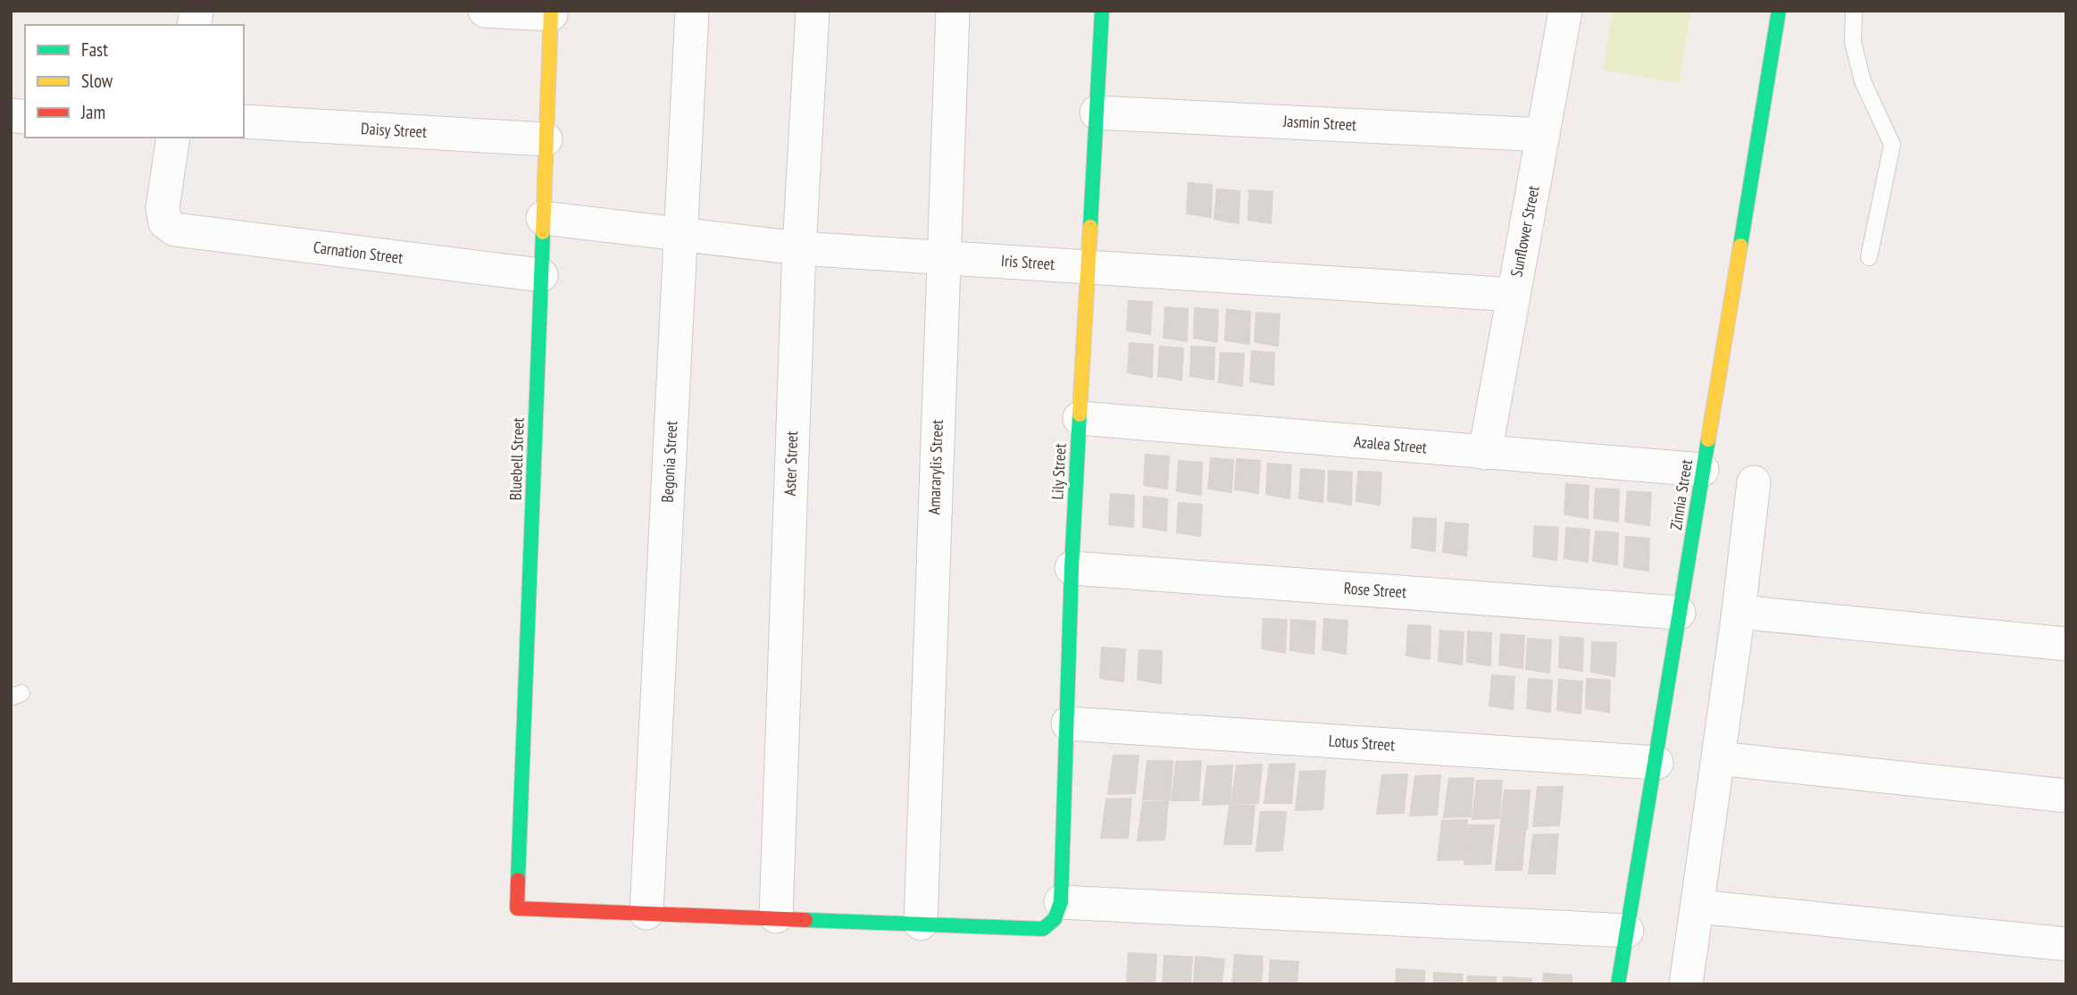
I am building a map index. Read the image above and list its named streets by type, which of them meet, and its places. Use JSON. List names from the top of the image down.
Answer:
{
  "streets": {
    "street": [
      "Jasmin Street",
      "Daisy Street",
      "Sunflower Street",
      "Carnation Street",
      "Iris Street",
      "Azalea Street",
      "Bluebell Street",
      "Begonia Street",
      "Aster Street",
      "Amararylis Street",
      "Lily Street",
      "Zinnia Street",
      "Rose Street",
      "Lotus Street"
    ]
  },
  "crossings": [
    ["Jasmin Street", "Sunflower Street"],
    ["Jasmin Street", "Lily Street"],
    ["Daisy Street", "Bluebell Street"],
    ["Sunflower Street", "Iris Street"],
    ["Sunflower Street", "Azalea Street"],
    ["Carnation Street", "Bluebell Street"],
    ["Iris Street", "Bluebell Street"],
    ["Iris Street", "Begonia Street"],
    ["Iris Street", "Aster Street"],
    ["Iris Street", "Amararylis Street"],
    ["Iris Street", "Lily Street"],
    ["Azalea Street", "Lily Street"],
    ["Azalea Street", "Zinnia Street"],
    ["Bluebell Street", "Begonia Street"],
    ["Lily Street", "Rose Street"],
    ["Lily Street", "Lotus Street"],
    ["Zinnia Street", "Rose Street"],
    ["Zinnia Street", "Lotus Street"]
  ],
  "legend": ["Fast", "Slow", "Jam"]
}
